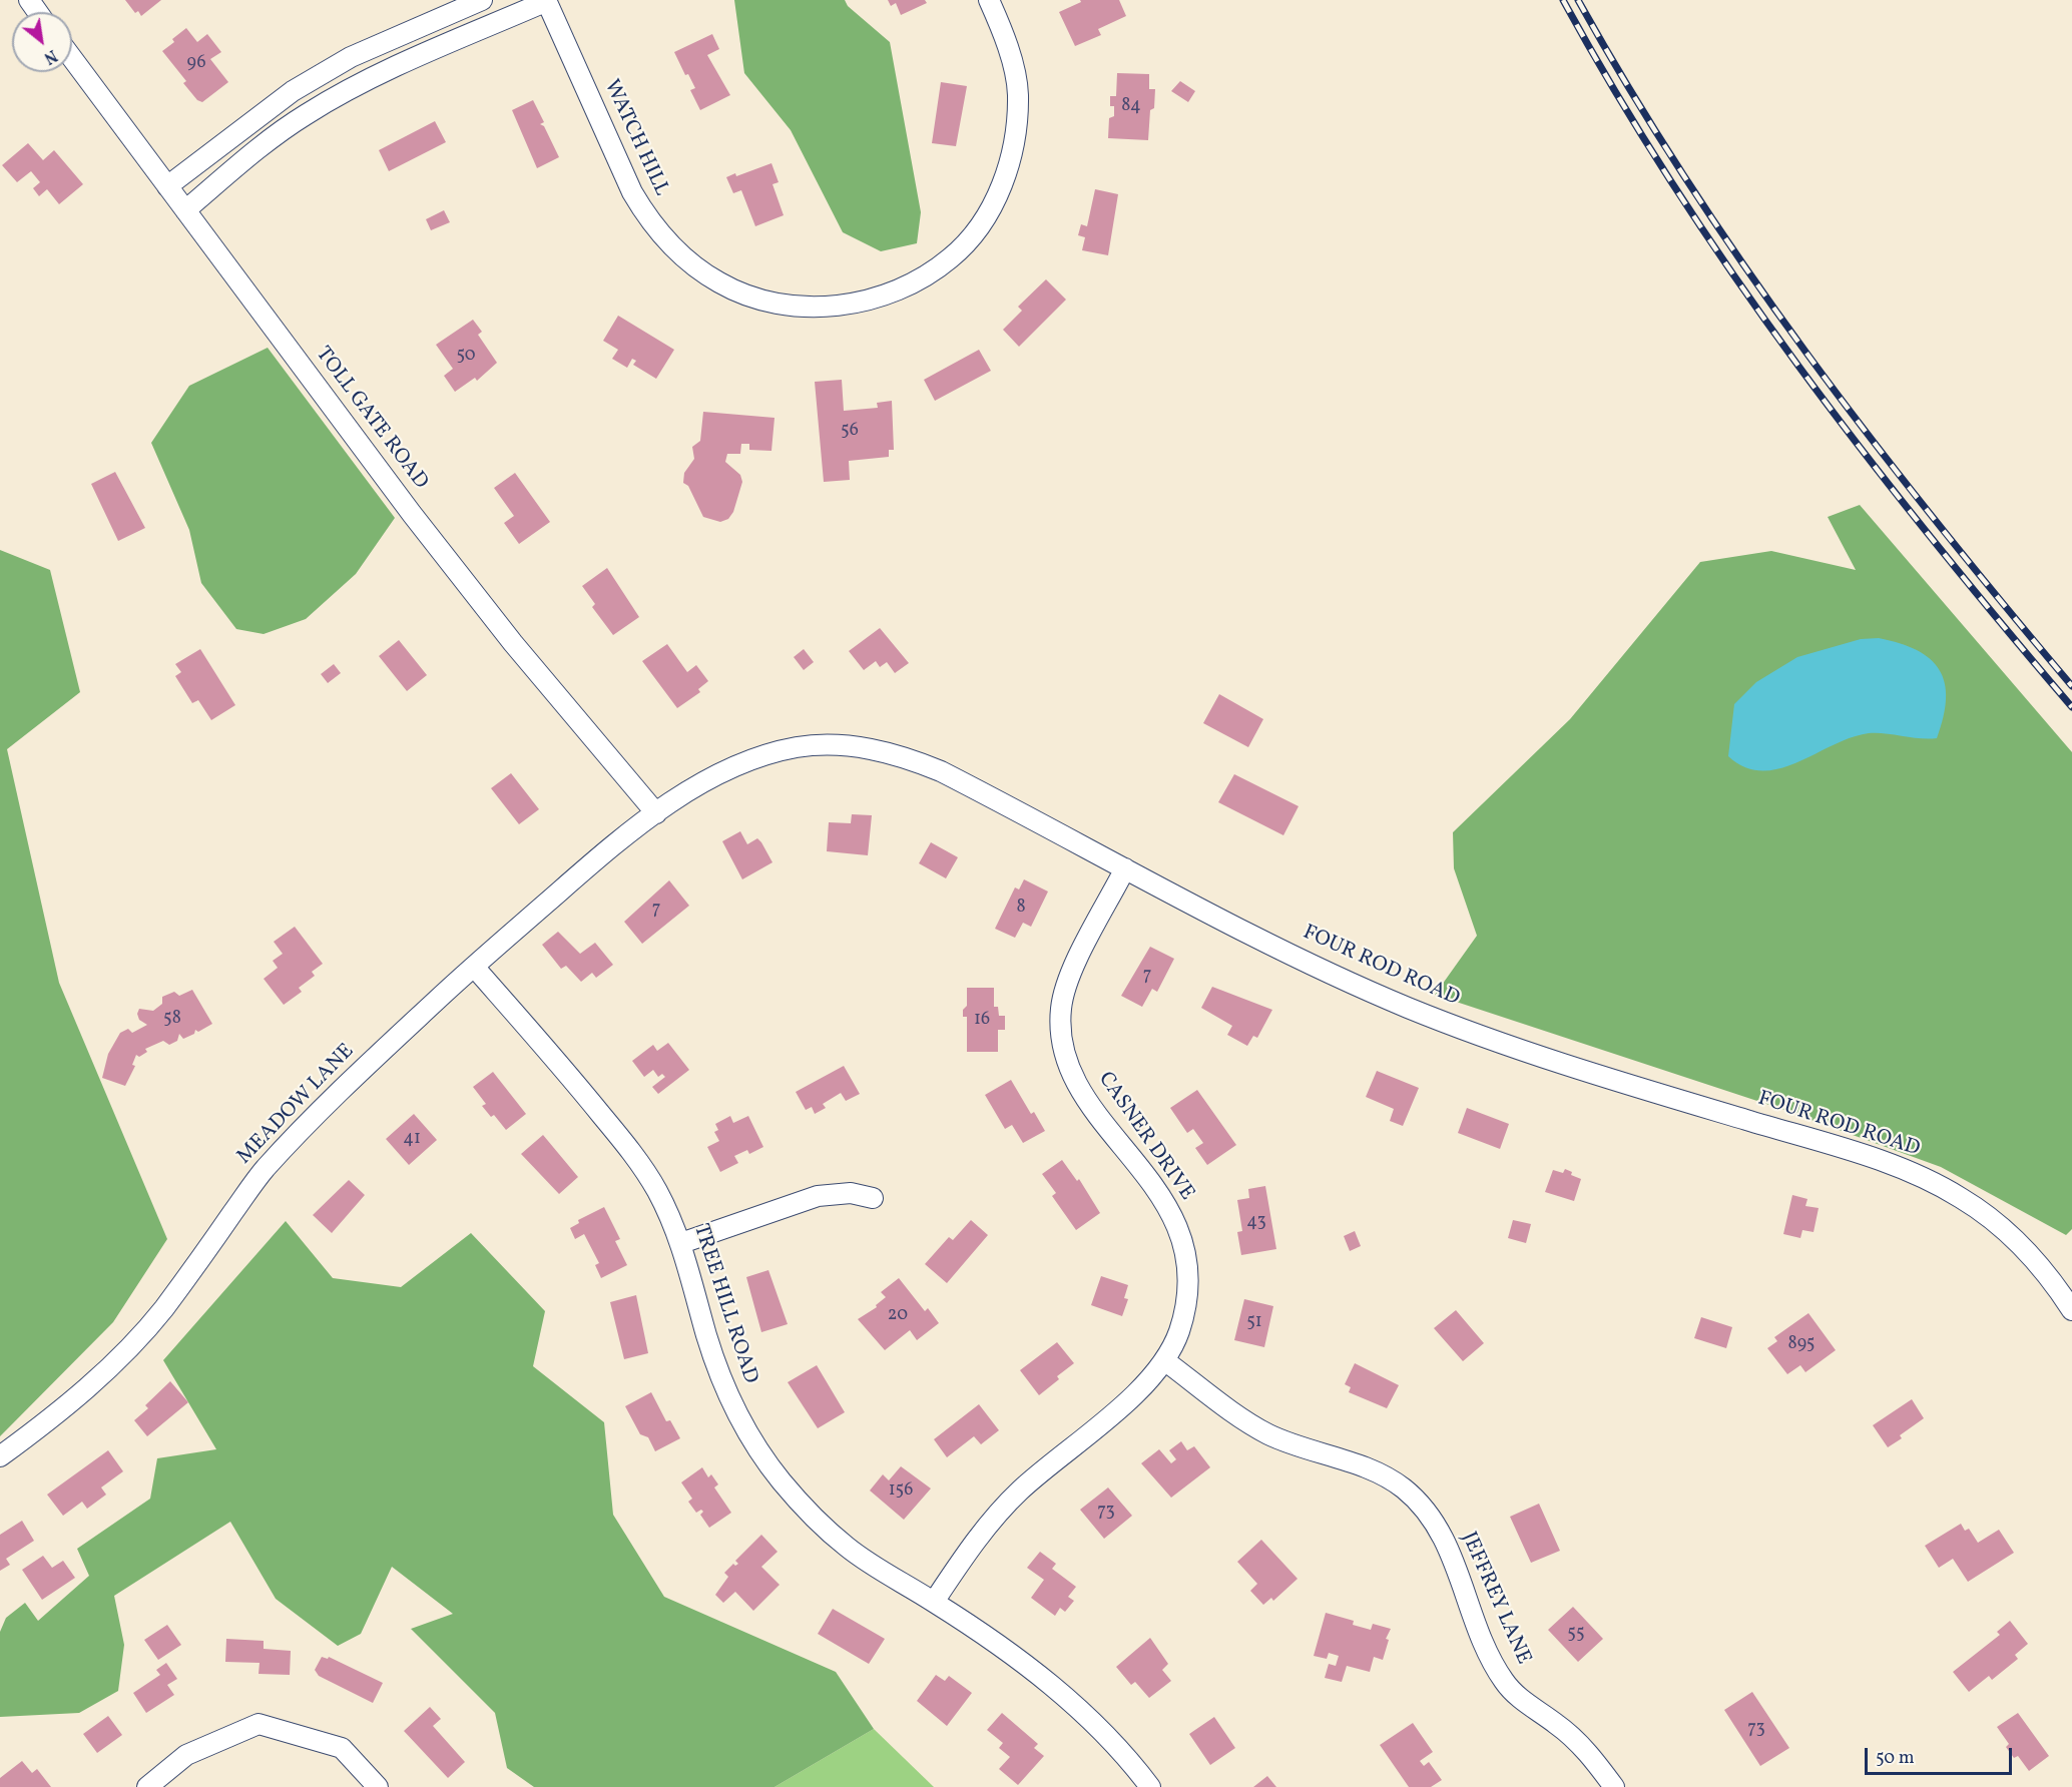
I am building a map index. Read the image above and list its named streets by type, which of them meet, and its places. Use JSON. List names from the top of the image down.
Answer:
{
  "streets": {
    "street": [
      "WATCH HILL",
      "TOLL GATE ROAD",
      "FOUR ROD ROAD",
      "MEADOW LANE",
      "CASNER DRIVE",
      "TREE HILL ROAD",
      "JEFFREY LANE"
    ]
  },
  "crossings": [
    ["TOLL GATE ROAD", "FOUR ROD ROAD"],
    ["TOLL GATE ROAD", "MEADOW LANE"],
    ["FOUR ROD ROAD", "MEADOW LANE"],
    ["FOUR ROD ROAD", "CASNER DRIVE"],
    ["MEADOW LANE", "TREE HILL ROAD"],
    ["CASNER DRIVE", "TREE HILL ROAD"],
    ["CASNER DRIVE", "JEFFREY LANE"]
  ],
  "house_numbers": [
    "96",
    "84",
    "50",
    "56",
    "8",
    "7",
    "7",
    "58",
    "16",
    "41",
    "43",
    "20",
    "51",
    "895",
    "156",
    "73",
    "55",
    "73"
  ],
  "scale_bar": "50 m",
  "north": "bottom right"
}
